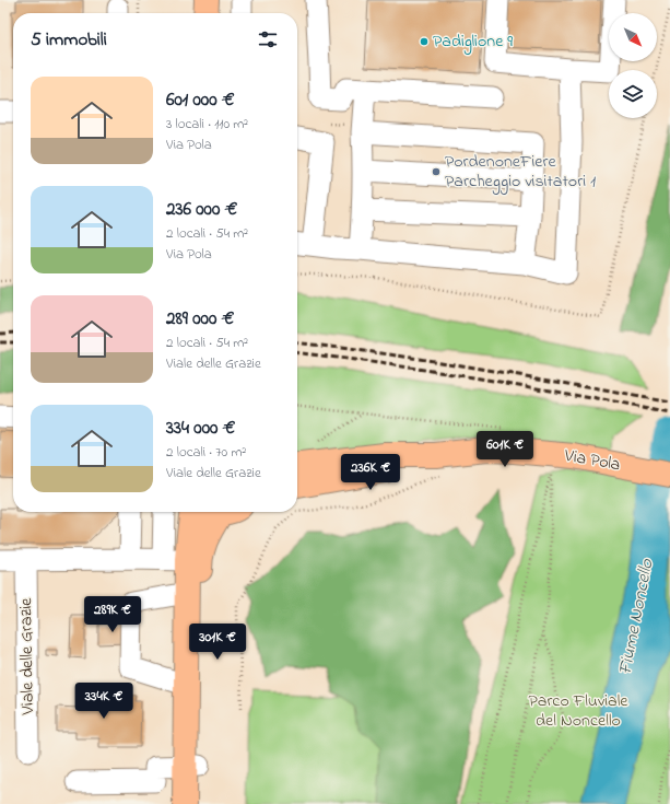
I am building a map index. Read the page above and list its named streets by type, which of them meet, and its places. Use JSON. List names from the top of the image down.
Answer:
{
  "streets": {
    "main road": ["Via Pola"],
    "street": ["Viale delle Grazie"]
  },
  "water": ["Fiume Noncello"],
  "parks": ["Parco Fluviale del Noncello"],
  "places": ["Padiglione 9", "PordenoneFiere Parcheggio visitatori 1"],
  "north": "bottom right",
  "page": {
    "heading": "5 immobili",
    "list": [
      {
        "name": "601 000 €",
        "note": "3 locali · 110 m² · Via Pola"
      },
      {
        "name": "236 000 €",
        "note": "2 locali · 54 m² · Via Pola"
      },
      {
        "name": "289 000 €",
        "note": "2 locali · 54 m² · Viale delle Grazie"
      },
      {
        "name": "334 000 €",
        "note": "2 locali · 70 m² · Viale delle Grazie"
      }
    ],
    "price": [
      "601K €",
      "236K €",
      "289K €",
      "301K €",
      "334K €"
    ]
  }
}
